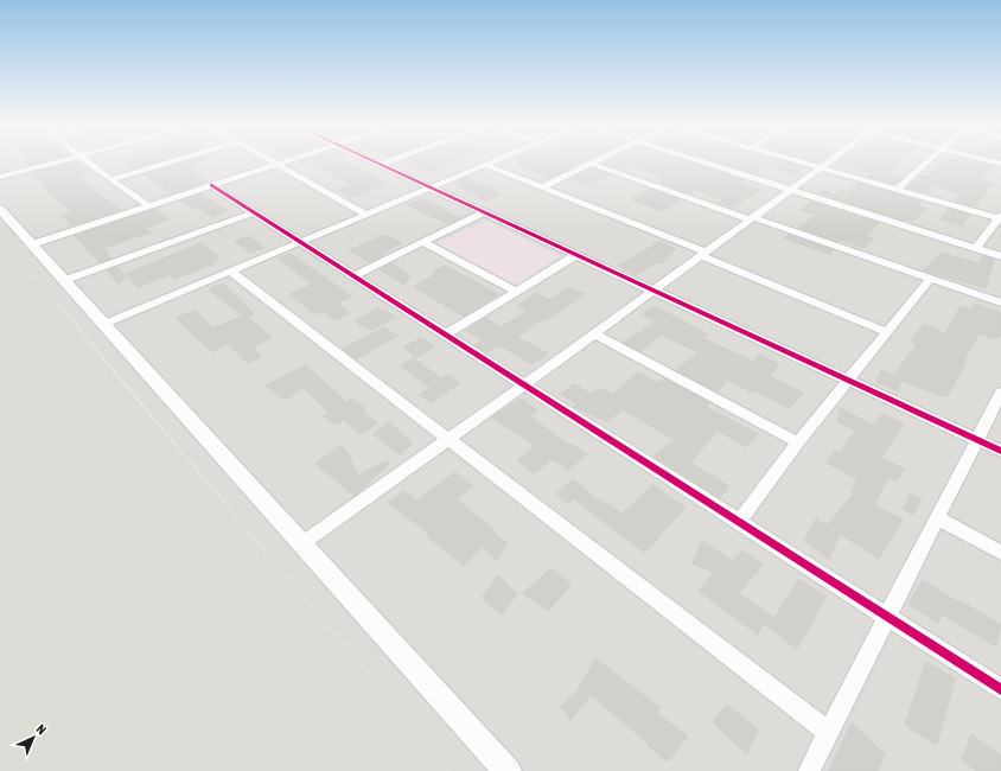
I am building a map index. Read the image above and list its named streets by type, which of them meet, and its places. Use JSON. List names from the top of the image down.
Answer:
{
  "north": "top right"
}
